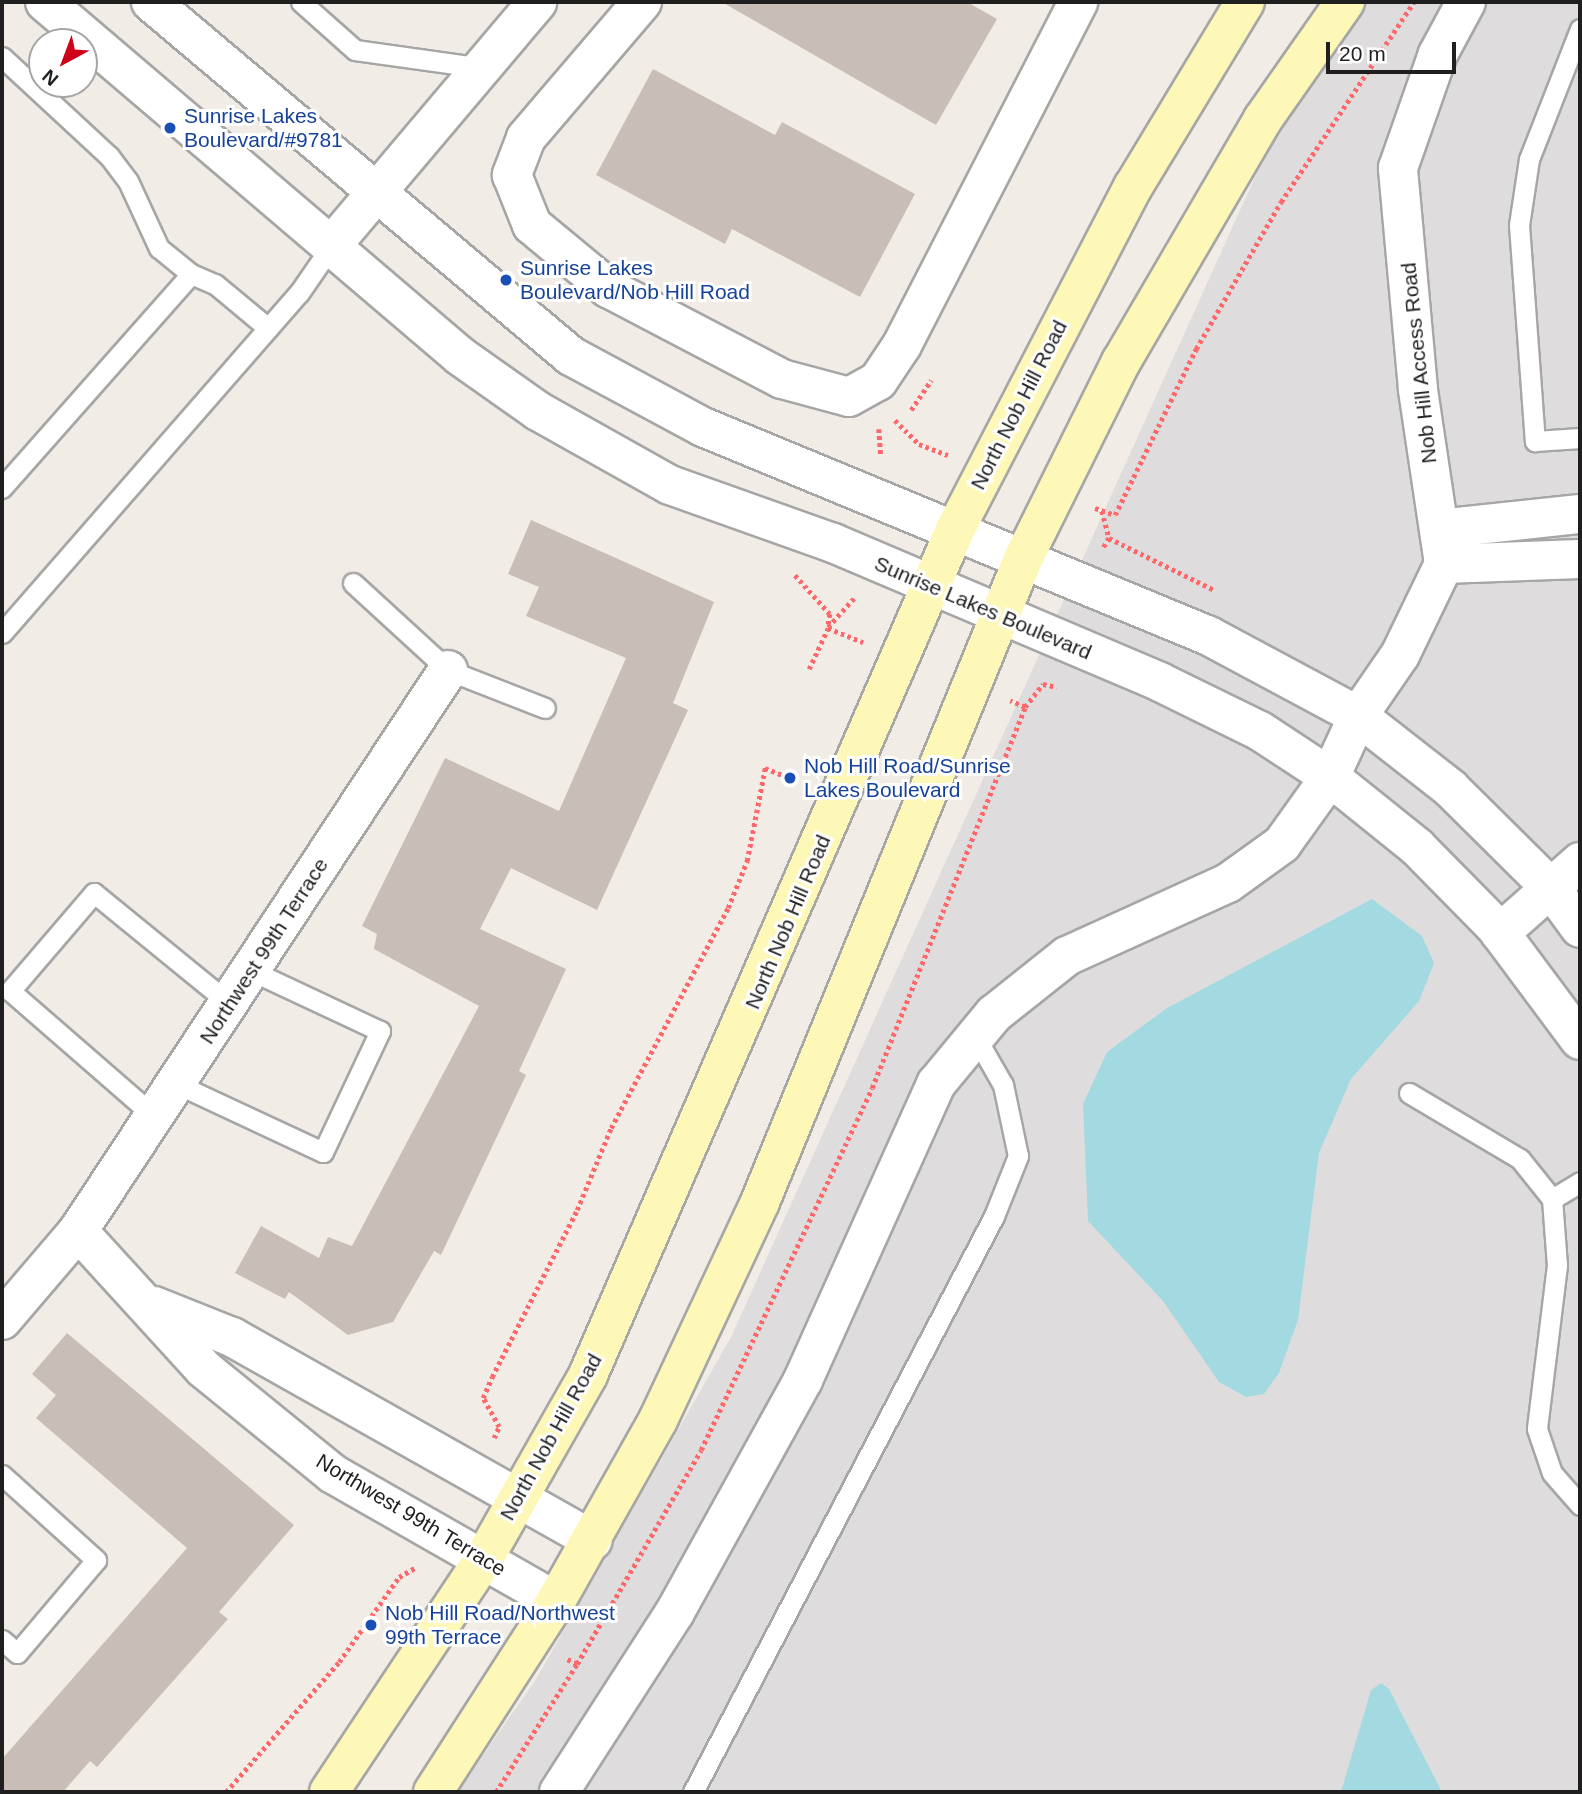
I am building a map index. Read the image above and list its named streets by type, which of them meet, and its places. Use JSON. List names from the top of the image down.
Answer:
{
  "streets": {
    "main road": ["North Nob Hill Road"],
    "street": ["Nob Hill Access Road", "Sunrise Lakes Boulevard", "Northwest 99th Terrace"]
  },
  "crossings": [
    ["North Nob Hill Road", "Sunrise Lakes Boulevard"],
    ["North Nob Hill Road", "Northwest 99th Terrace"]
  ],
  "places": [
    "Sunrise Lakes Boulevard/#9781",
    "Sunrise Lakes Boulevard/Nob Hill Road",
    "Nob Hill Road/Sunrise Lakes Boulevard",
    "Nob Hill Road/Northwest 99th Terrace"
  ],
  "scale_bar": "20 m",
  "north": "bottom left"
}
